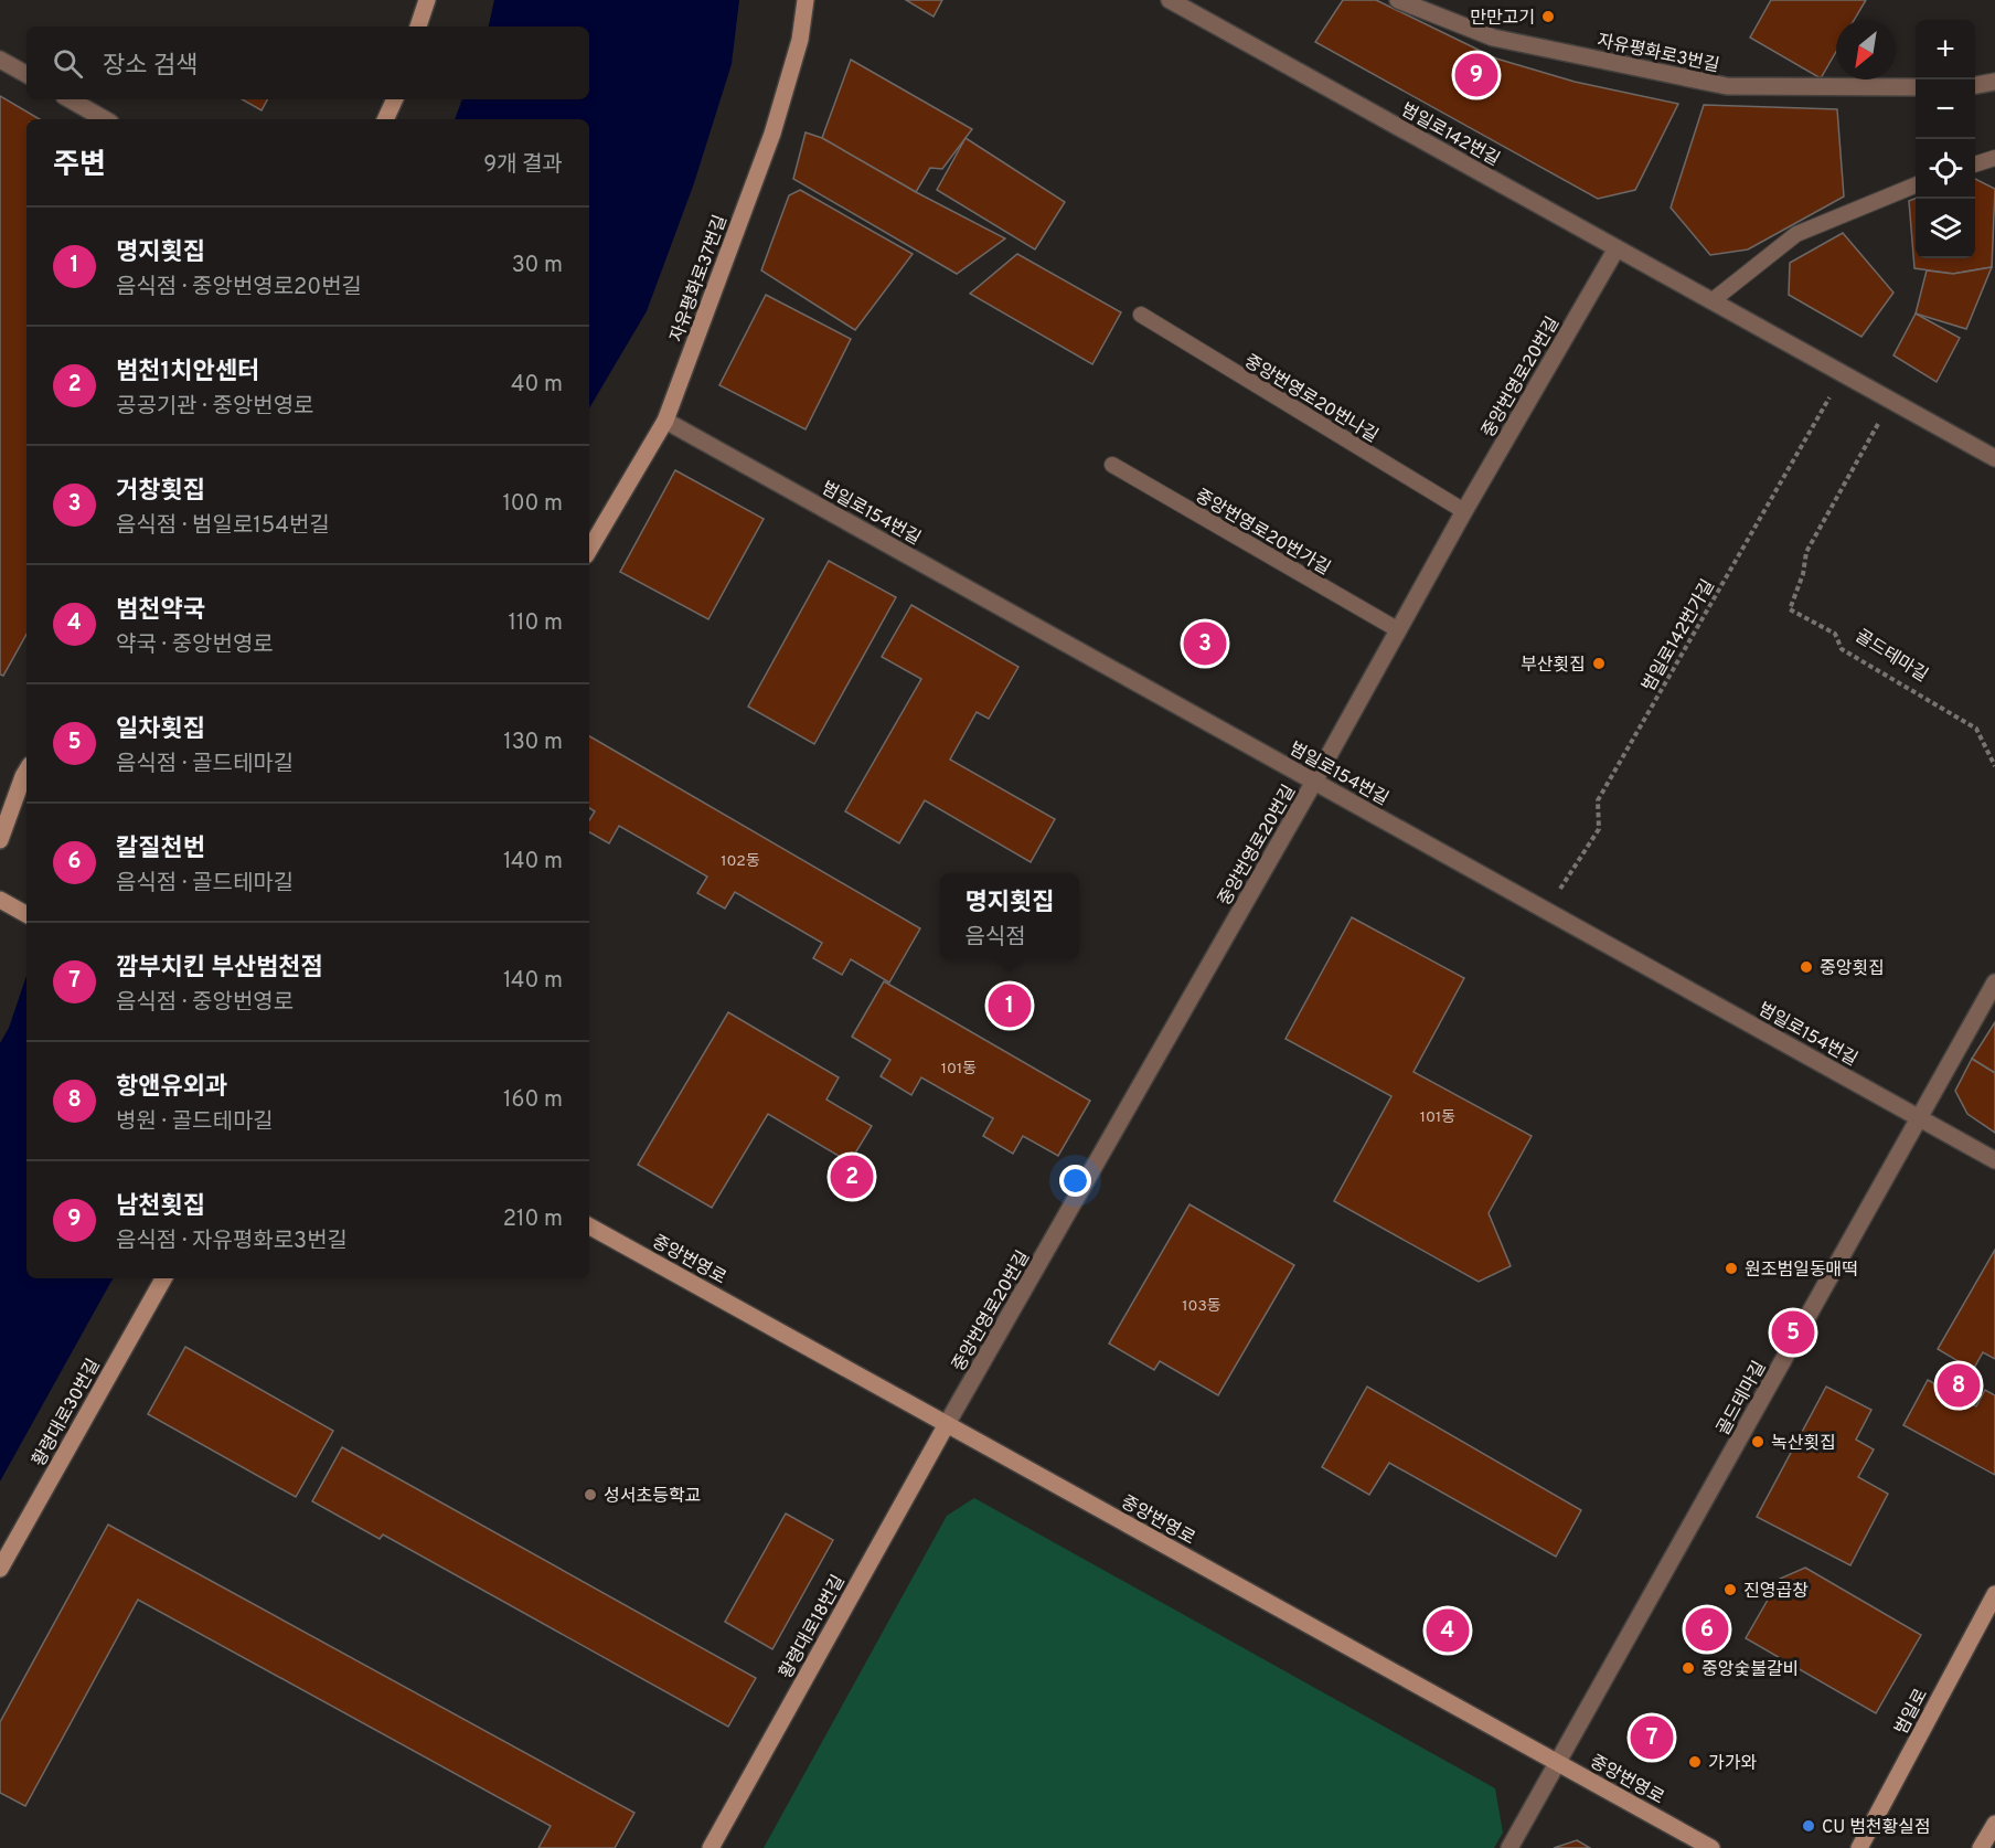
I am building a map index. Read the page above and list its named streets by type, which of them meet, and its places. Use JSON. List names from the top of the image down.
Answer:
{
  "streets": {
    "main road": [
      "자유평화로37번길",
      "중앙번영로",
      "황령대로30번길",
      "황령대로18번길",
      "범일로"
    ],
    "street": [
      "자유평화로3번길",
      "범일로142번길",
      "중앙번영로20번길",
      "범일로154번길",
      "골드테마길"
    ],
    "lane": ["중앙번영로20번나길", "중앙번영로20번가길"],
    "path": ["범일로142번가길"]
  },
  "crossings": [
    ["범일로142번길", "중앙번영로20번길"],
    ["범일로142번길", "범일로142번가길"],
    ["범일로142번길", "골드테마길"],
    ["자유평화로37번길", "범일로154번길"],
    ["중앙번영로20번길", "중앙번영로20번나길"],
    ["중앙번영로20번길", "범일로154번길"],
    ["중앙번영로20번길", "중앙번영로20번가길"],
    ["중앙번영로20번길", "중앙번영로"],
    ["중앙번영로20번길", "황령대로18번길"],
    ["범일로154번길", "범일로142번가길"],
    ["범일로154번길", "골드테마길"],
    ["골드테마길", "중앙번영로"],
    ["중앙번영로", "황령대로18번길"]
  ],
  "places": [
    "만만고기",
    "부산횟집",
    "중앙횟집",
    "원조범일동매떡",
    "녹산횟집",
    "성서초등학교",
    "진영곱창",
    "중앙숯불갈비",
    "가가와",
    "CU 범천황실점"
  ],
  "house_numbers": [
    "102동",
    "101동",
    "101동",
    "103동"
  ],
  "north": "bottom left",
  "page": {
    "map_buttons": ["+", "−"],
    "search": "장소 검색",
    "pins": [
      "9",
      "3",
      "1",
      "2",
      "5",
      "8",
      "6",
      "4",
      "7"
    ],
    "heading": ["주변", "9개 결과"],
    "list": [
      {
        "mark": "1",
        "name": "명지횟집",
        "note": "음식점 · 중앙번영로20번길",
        "value": "30 m"
      },
      {
        "mark": "2",
        "name": "범천1치안센터",
        "note": "공공기관 · 중앙번영로",
        "value": "40 m"
      },
      {
        "mark": "3",
        "name": "거창횟집",
        "note": "음식점 · 범일로154번길",
        "value": "100 m"
      },
      {
        "mark": "4",
        "name": "범천약국",
        "note": "약국 · 중앙번영로",
        "value": "110 m"
      },
      {
        "mark": "5",
        "name": "일차횟집",
        "note": "음식점 · 골드테마길",
        "value": "130 m"
      },
      {
        "mark": "6",
        "name": "칼질천번",
        "note": "음식점 · 골드테마길",
        "value": "140 m"
      },
      {
        "mark": "7",
        "name": "깜부치킨 부산범천점",
        "note": "음식점 · 중앙번영로",
        "value": "140 m"
      },
      {
        "mark": "8",
        "name": "항앤유외과",
        "note": "병원 · 골드테마길",
        "value": "160 m"
      },
      {
        "mark": "9",
        "name": "남천횟집",
        "note": "음식점 · 자유평화로3번길",
        "value": "210 m"
      }
    ],
    "popup": ["명지횟집", "음식점"]
  }
}
